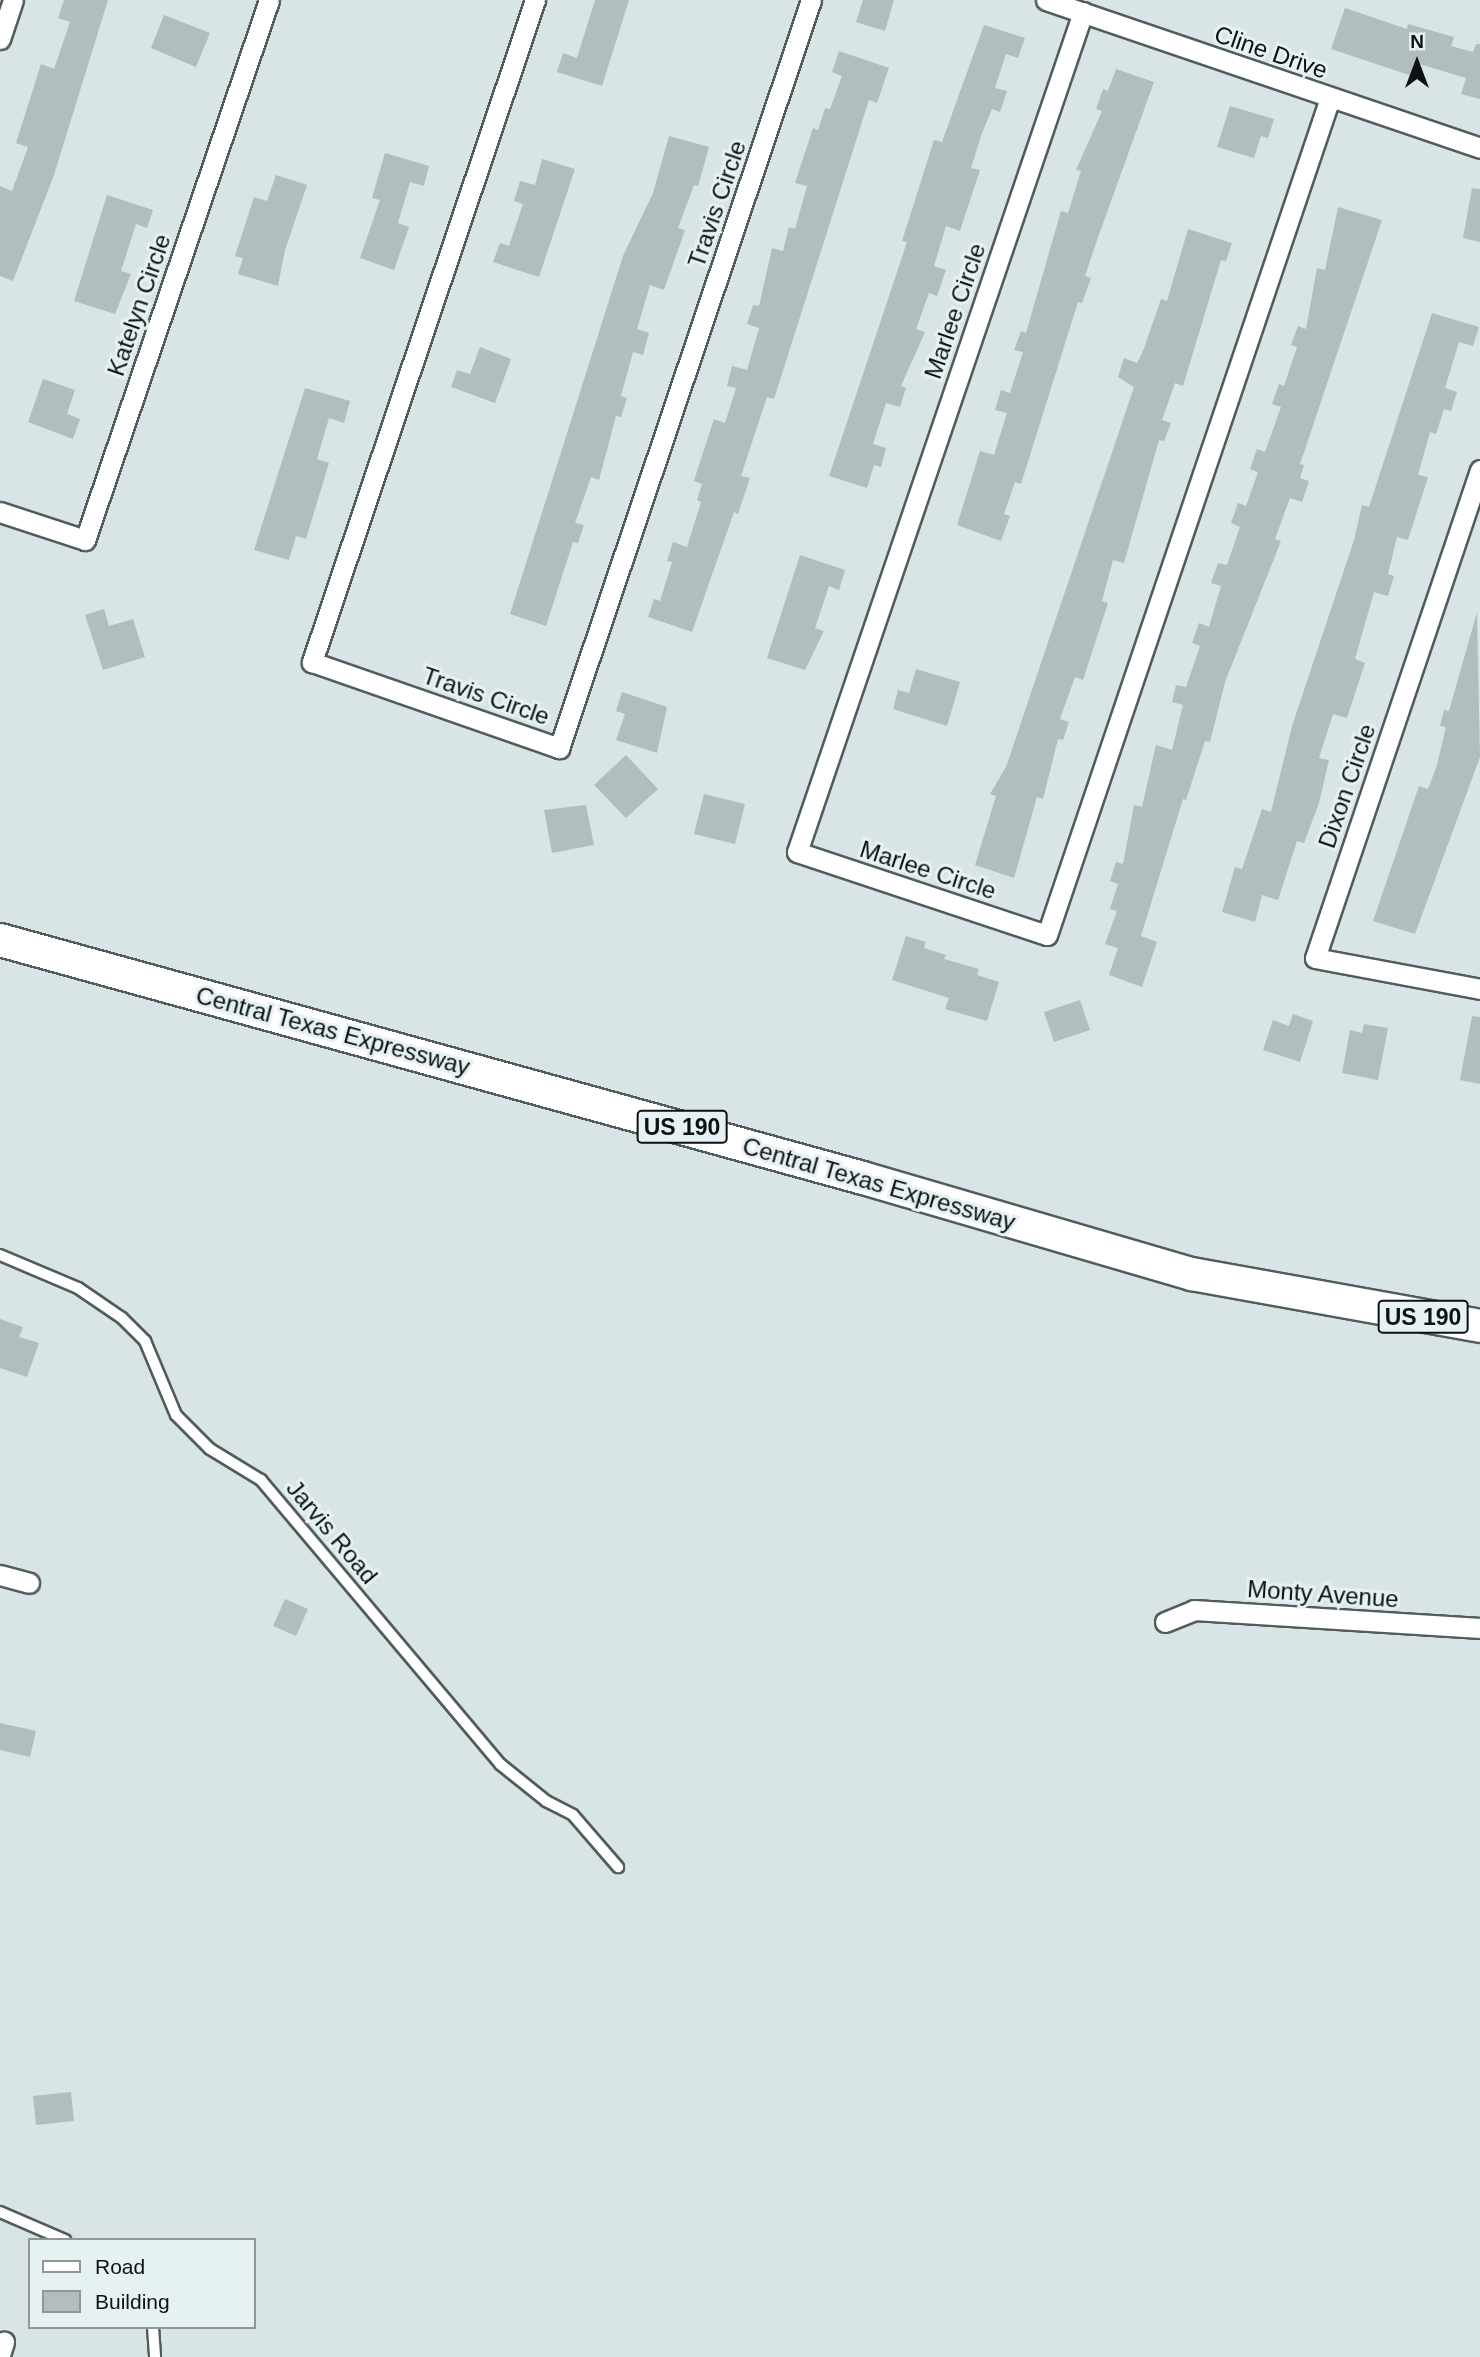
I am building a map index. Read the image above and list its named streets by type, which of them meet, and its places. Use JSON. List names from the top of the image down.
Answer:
{
  "streets": {
    "highway": ["Central Texas Expressway", "US 190"],
    "street": [
      "Cline Drive",
      "Travis Circle",
      "Katelyn Circle",
      "Marlee Circle",
      "Dixon Circle",
      "Monty Avenue"
    ],
    "lane": ["Jarvis Road"]
  },
  "crossings": [
    ["Cline Drive", "Marlee Circle"]
  ],
  "legend": ["Road", "Building"],
  "north": "top"
}
